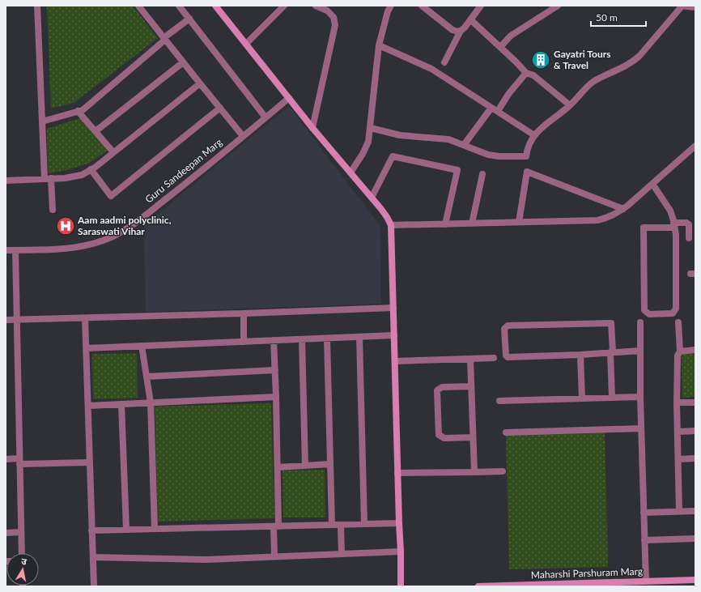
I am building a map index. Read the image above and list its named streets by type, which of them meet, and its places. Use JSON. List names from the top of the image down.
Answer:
{
  "streets": {
    "street": ["Guru Sandeepan Marg", "Maharshi Parshuram Marg"]
  },
  "places": {
    "building": ["Gayatri Tours & Travel"],
    "hospital": ["Aam aadmi polyclinic, Saraswati Vihar"]
  },
  "scale_bar": "50 m",
  "north": "top"
}
